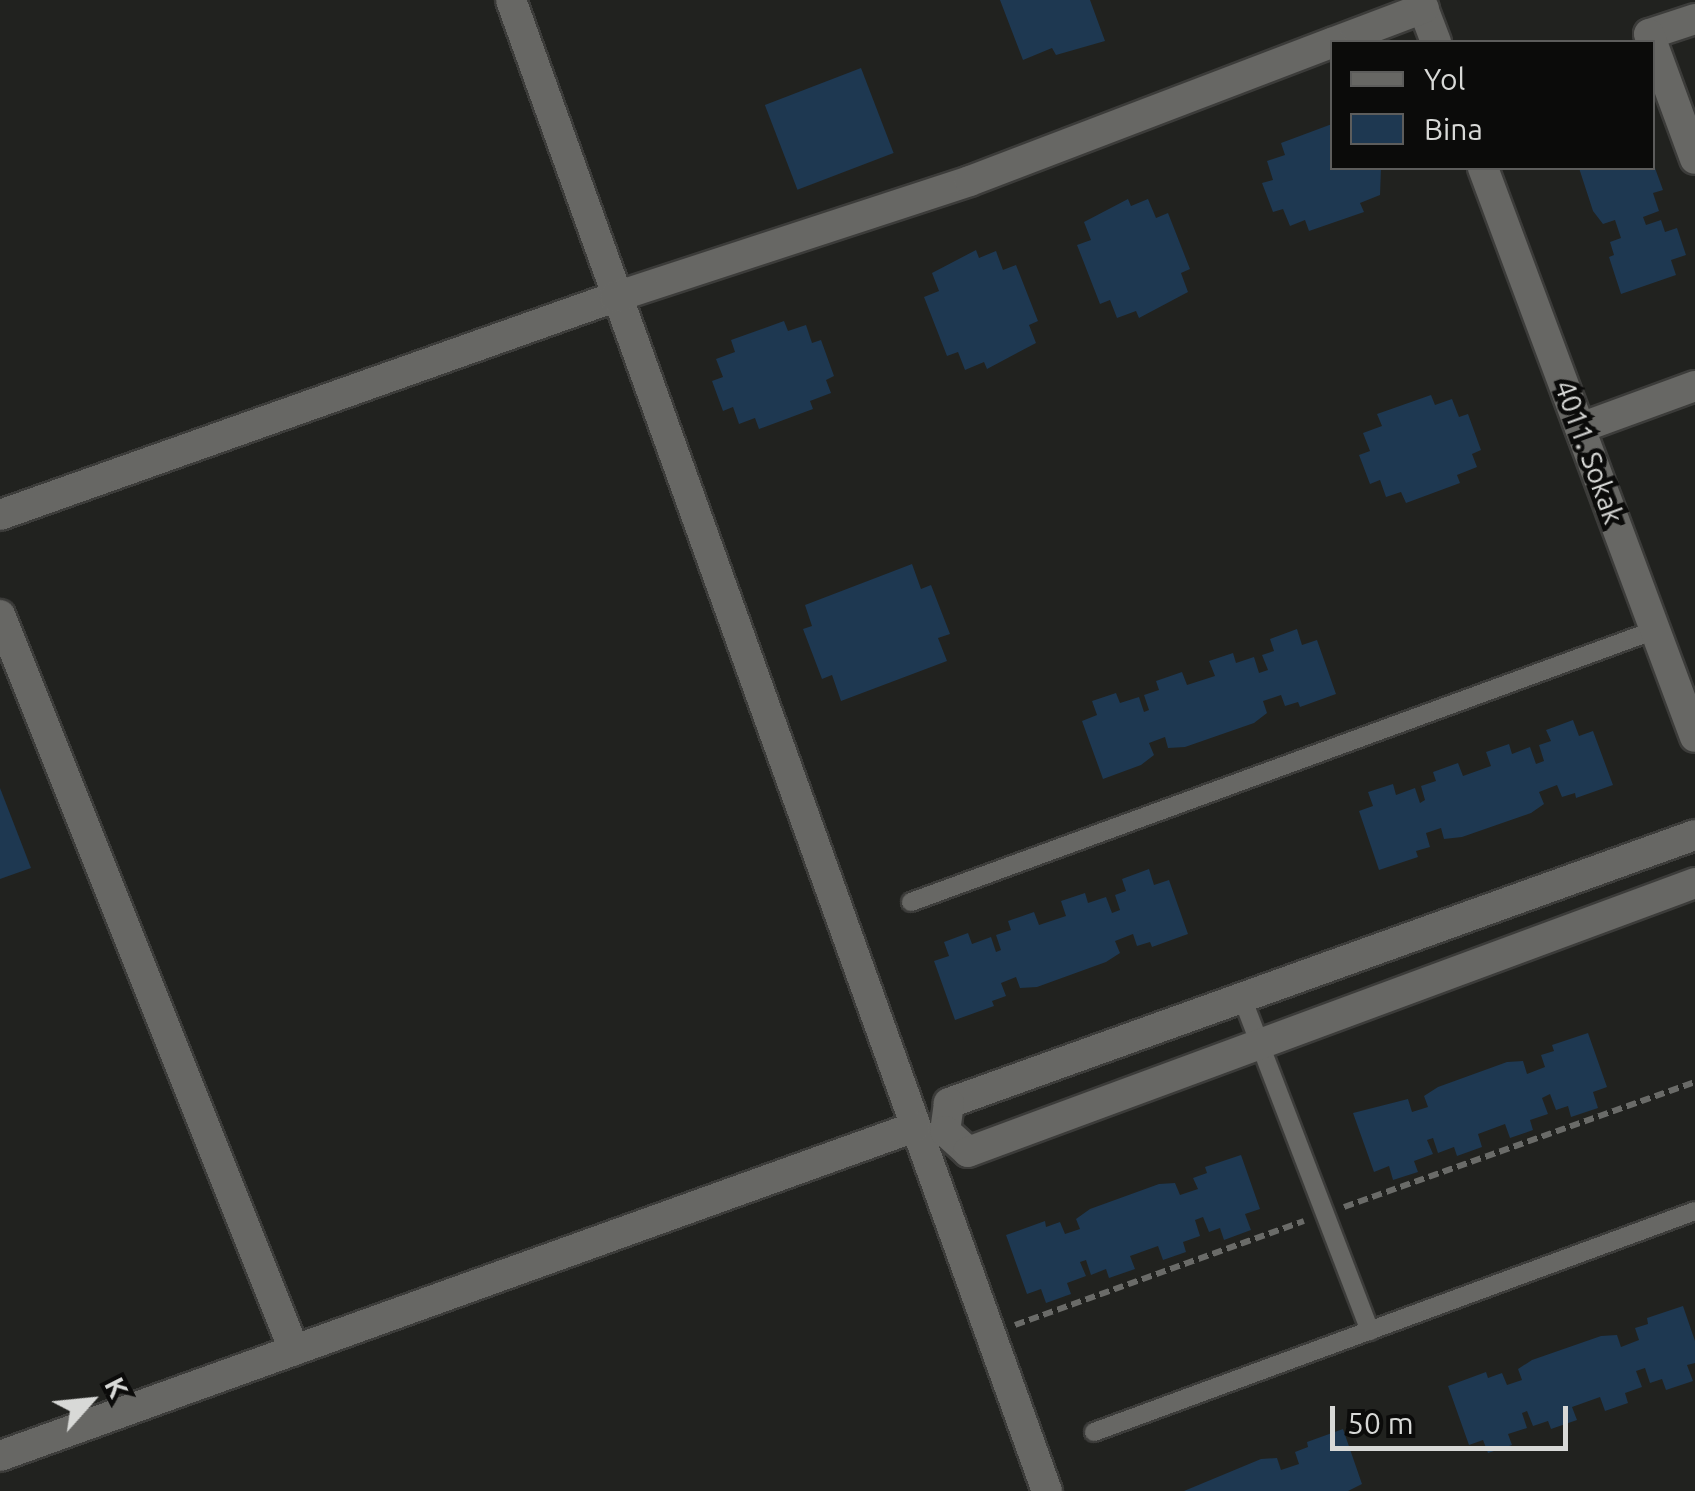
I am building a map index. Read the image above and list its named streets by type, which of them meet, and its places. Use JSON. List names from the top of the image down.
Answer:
{
  "streets": {
    "street": ["4011. Sokak"]
  },
  "legend": ["Yol", "Bina"],
  "scale_bar": "50 m",
  "north": "top right"
}
